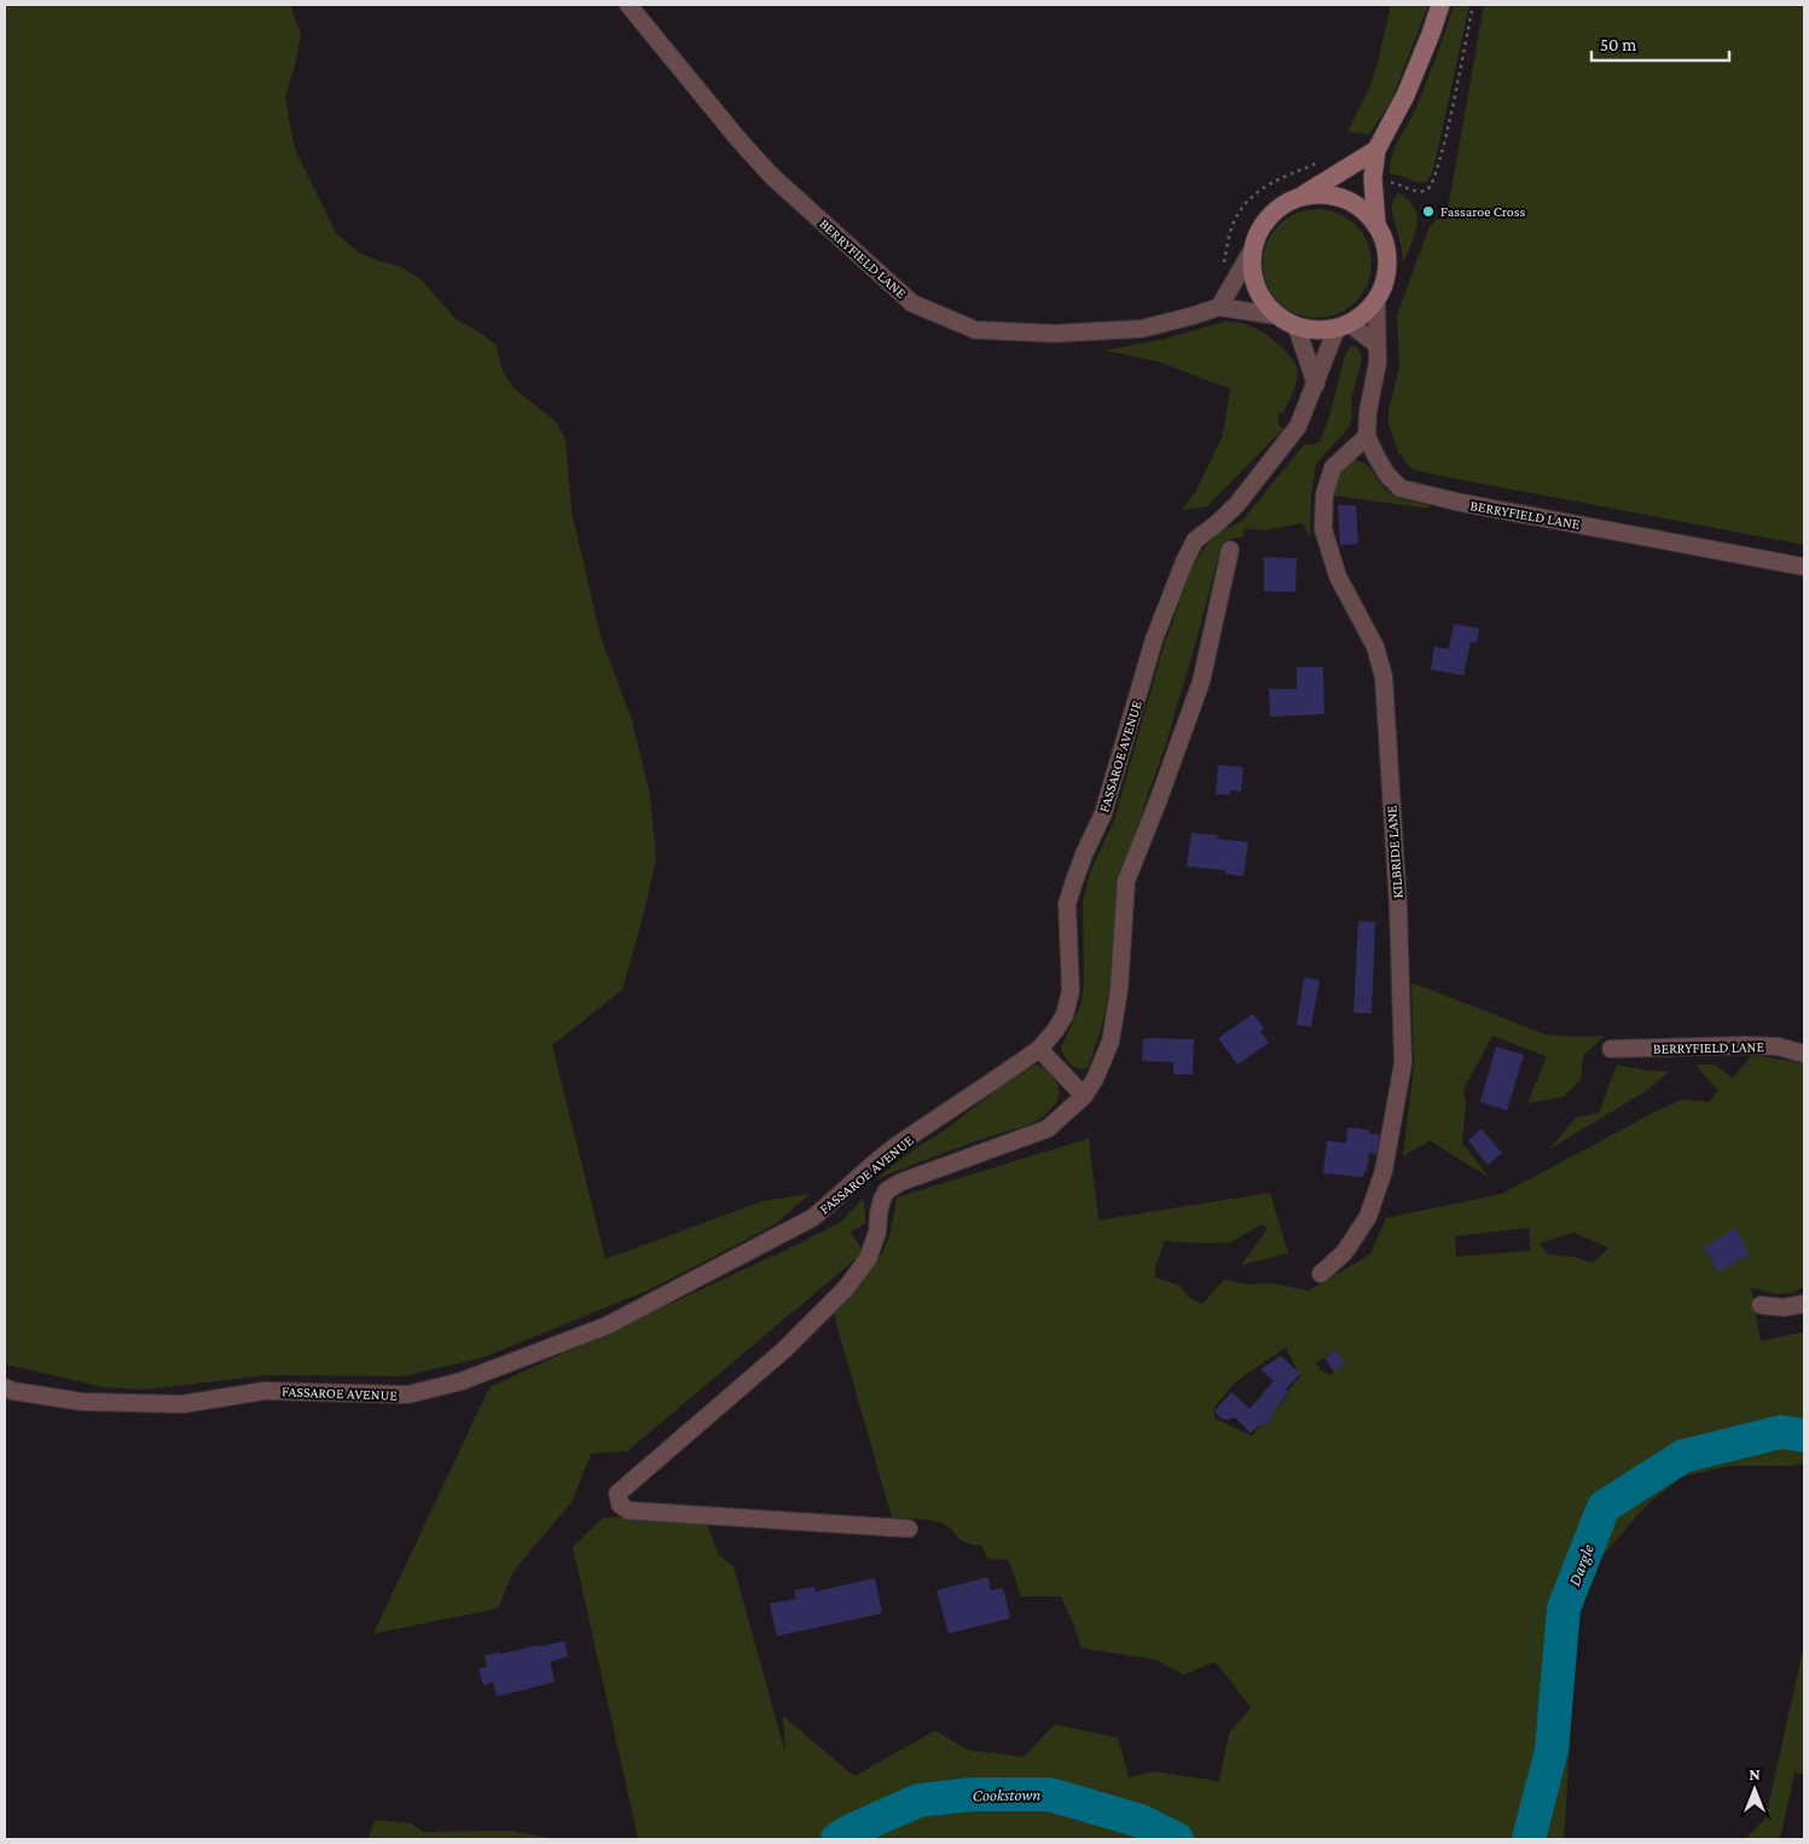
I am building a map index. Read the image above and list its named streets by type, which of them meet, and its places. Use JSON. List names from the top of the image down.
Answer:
{
  "streets": {
    "street": ["BERRYFIELD LANE", "FASSAROE AVENUE", "KILBRIDE LANE"]
  },
  "crossings": [
    ["BERRYFIELD LANE", "FASSAROE AVENUE"],
    ["BERRYFIELD LANE", "KILBRIDE LANE"]
  ],
  "water": ["Dargle", "Cookstown"],
  "places": ["Fassaroe Cross"],
  "scale_bar": "50 m",
  "north": "top"
}
